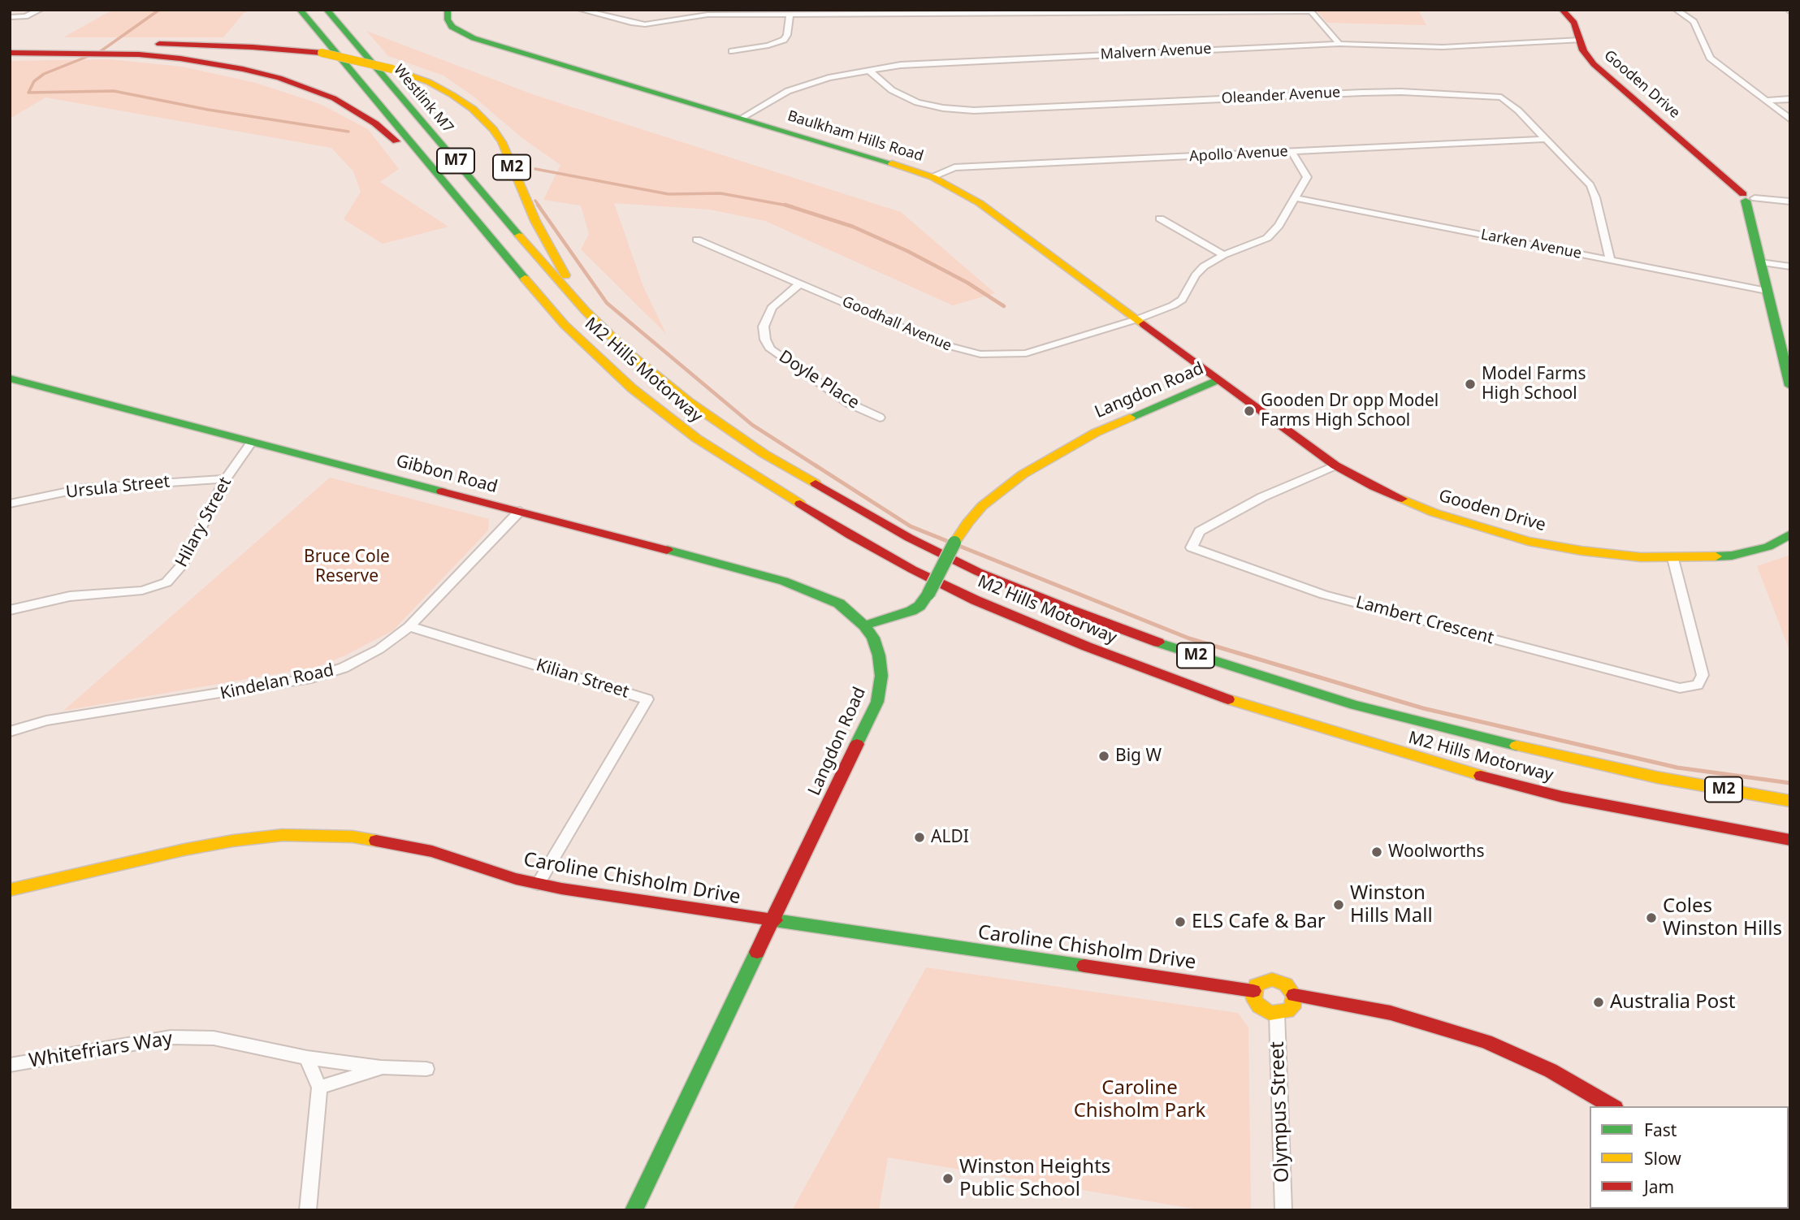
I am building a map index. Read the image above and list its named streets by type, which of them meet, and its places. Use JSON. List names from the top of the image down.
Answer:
{
  "streets": {
    "main road": [
      "Gooden Drive",
      "Westlink M7",
      "Baulkham Hills Road",
      "M7",
      "M2",
      "M2 Hills Motorway",
      "Langdon Road",
      "Gibbon Road",
      "Caroline Chisholm Drive"
    ],
    "street": [
      "Malvern Avenue",
      "Oleander Avenue",
      "Apollo Avenue",
      "Larken Avenue",
      "Goodhall Avenue",
      "Doyle Place",
      "Ursula Street",
      "Hilary Street",
      "Lambert Crescent",
      "Kilian Street",
      "Kindelan Road",
      "Whitefriars Way",
      "Olympus Street"
    ]
  },
  "crossings": [
    ["Malvern Avenue", "Gooden Drive"],
    ["Malvern Avenue", "Oleander Avenue"],
    ["Malvern Avenue", "Baulkham Hills Road"],
    ["Gooden Drive", "Baulkham Hills Road"],
    ["Gooden Drive", "Langdon Road"],
    ["Gooden Drive", "Lambert Crescent"],
    ["Oleander Avenue", "Apollo Avenue"],
    ["Oleander Avenue", "Larken Avenue"],
    ["Westlink M7", "M2"],
    ["Westlink M7", "M2 Hills Motorway"],
    ["Baulkham Hills Road", "Apollo Avenue"],
    ["Baulkham Hills Road", "Goodhall Avenue"],
    ["Baulkham Hills Road", "Langdon Road"],
    ["Apollo Avenue", "Goodhall Avenue"],
    ["M7", "M2"],
    ["M7", "M2 Hills Motorway"],
    ["M2", "M2 Hills Motorway"],
    ["Larken Avenue", "Goodhall Avenue"],
    ["Goodhall Avenue", "Doyle Place"],
    ["Langdon Road", "Gibbon Road"],
    ["Langdon Road", "Caroline Chisholm Drive"],
    ["Gibbon Road", "Hilary Street"],
    ["Gibbon Road", "Kindelan Road"],
    ["Ursula Street", "Hilary Street"],
    ["Kilian Street", "Kindelan Road"],
    ["Kilian Street", "Caroline Chisholm Drive"],
    ["Caroline Chisholm Drive", "Olympus Street"]
  ],
  "parks": ["Bruce Cole Reserve", "Caroline Chisholm Park"],
  "places": [
    "Model Farms High School",
    "Gooden Dr opp Model Farms High School",
    "Big W",
    "ALDI",
    "Woolworths",
    "Winston Hills Mall",
    "Coles Winston Hills",
    "ELS Cafe & Bar",
    "Australia Post",
    "Winston Heights Public School"
  ],
  "legend": ["Fast", "Slow", "Jam"]
}
